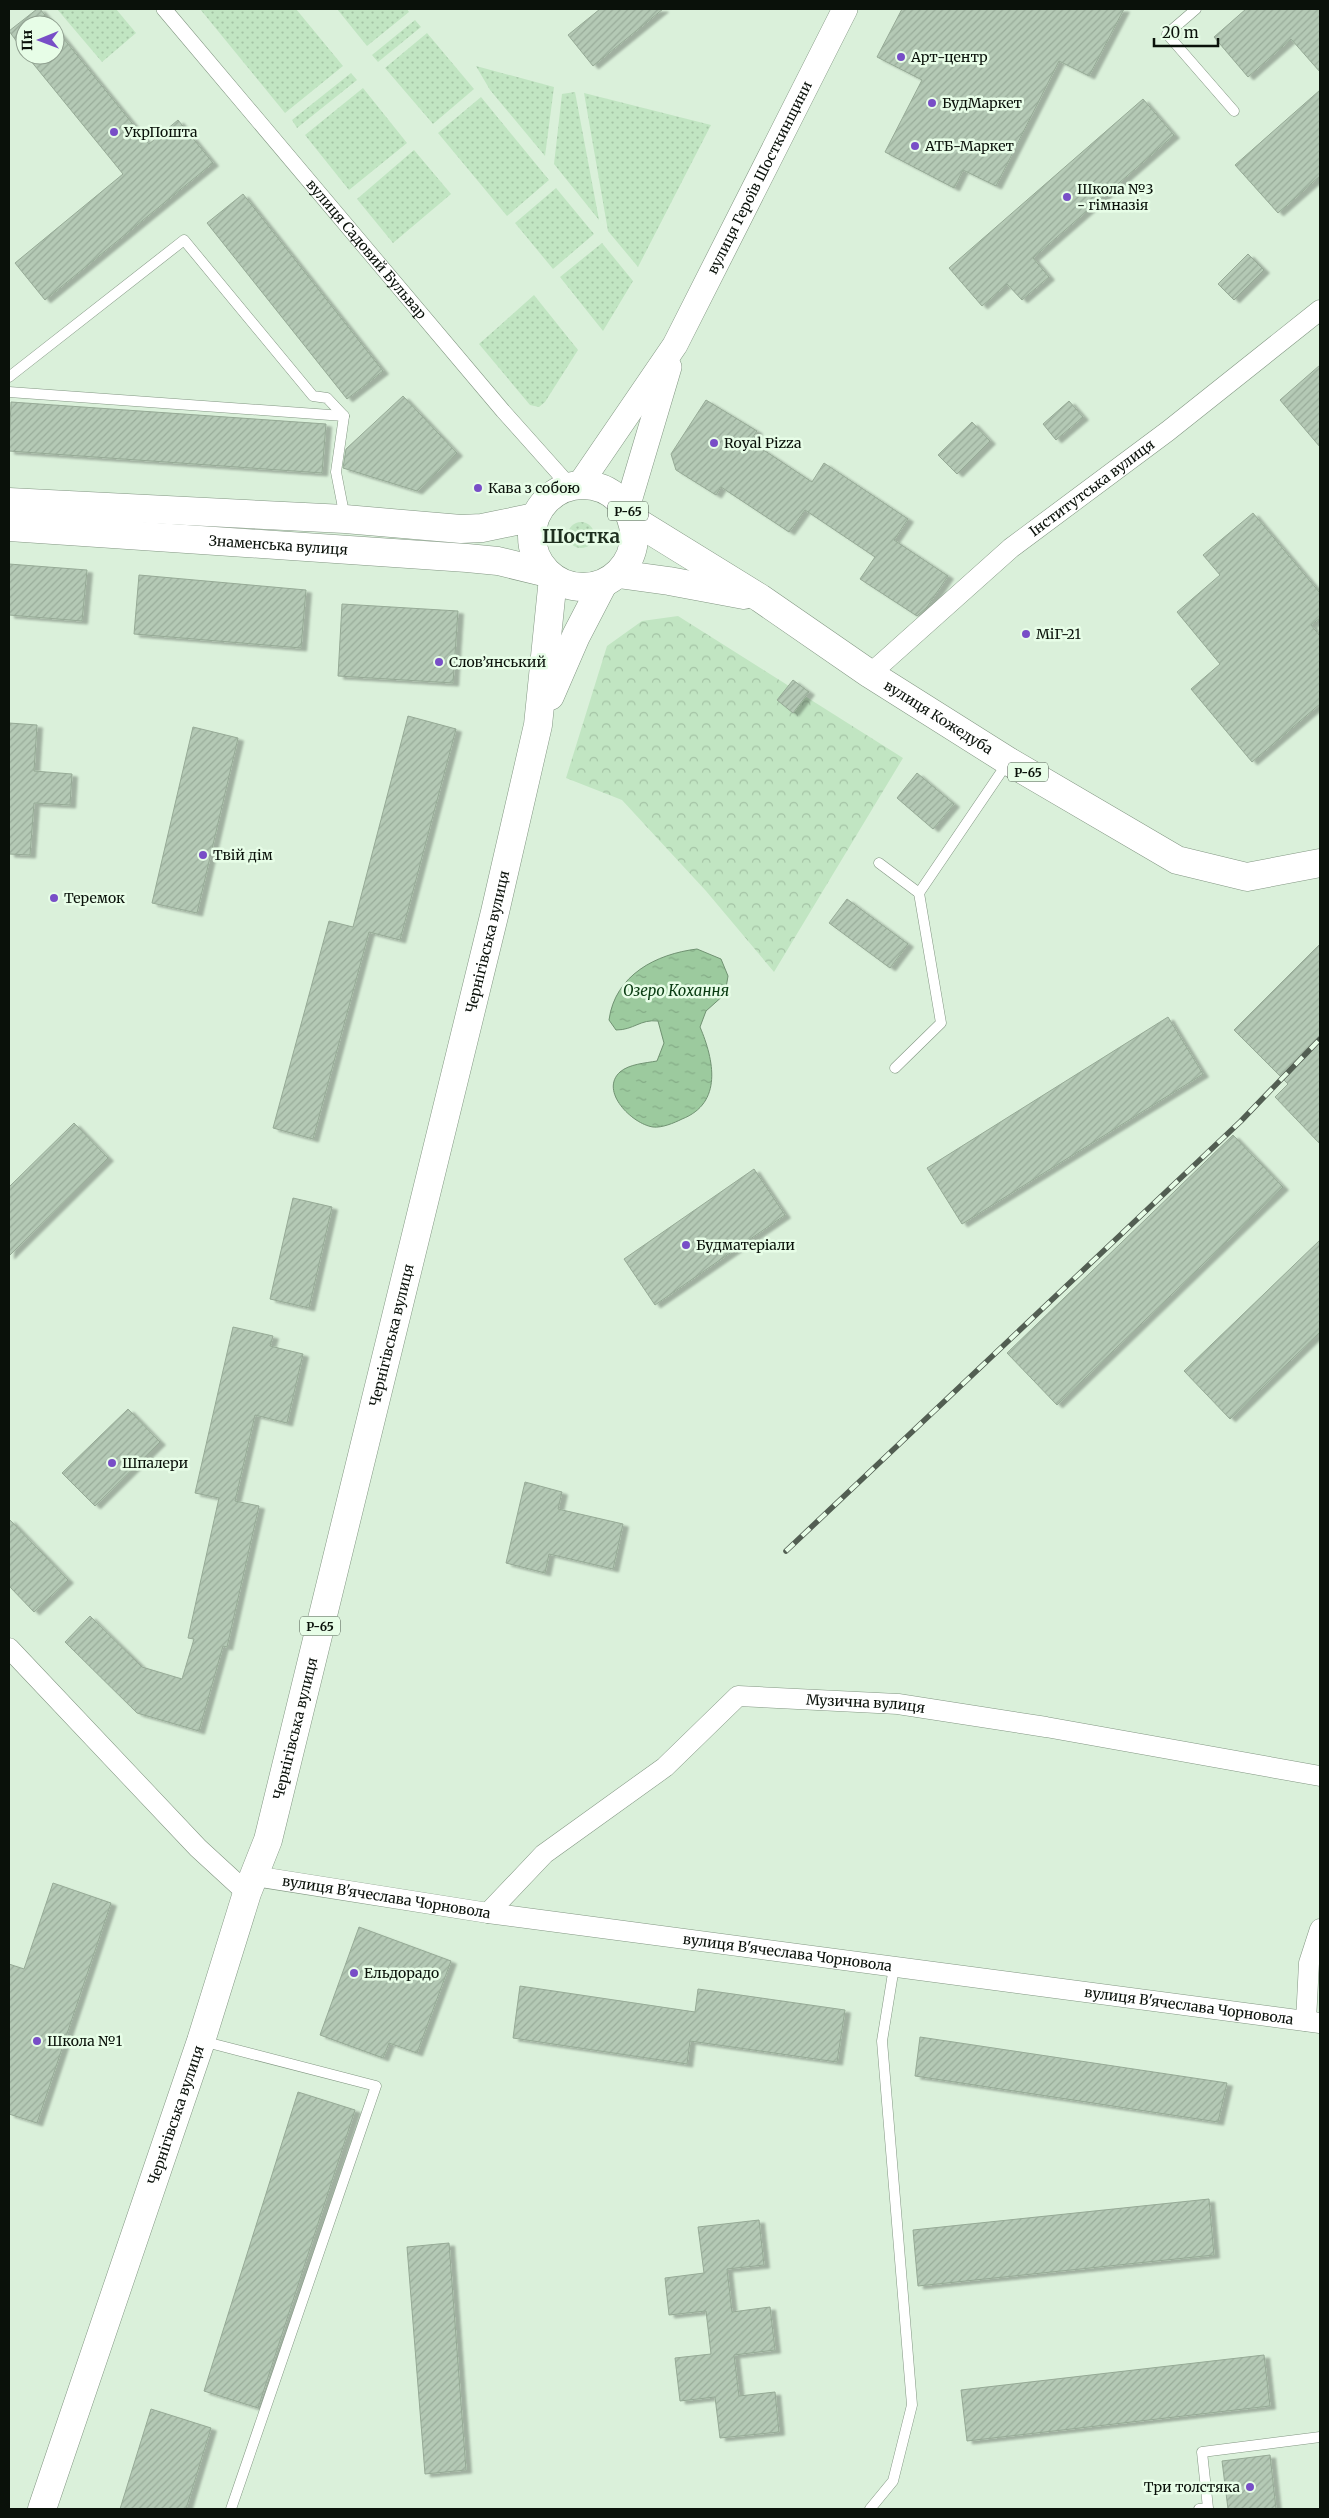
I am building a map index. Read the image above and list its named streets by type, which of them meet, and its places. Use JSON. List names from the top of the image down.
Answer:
{
  "streets": {
    "main road": [
      "Р-65",
      "Знаменська вулиця",
      "вулиця Кожедуба",
      "Чернігівська вулиця"
    ],
    "street": [
      "вулиця Героїв Шосткинщини",
      "вулиця Садовий Бульвар",
      "Інститутська вулиця",
      "Музична вулиця",
      "вулиця В'ячеслава Чорновола"
    ]
  },
  "crossings": [
    ["вулиця Героїв Шосткинщини", "вулиця Садовий Бульвар"],
    ["вулиця Героїв Шосткинщини", "Р-65"],
    ["вулиця Героїв Шосткинщини", "Знаменська вулиця"],
    ["вулиця Героїв Шосткинщини", "вулиця Кожедуба"],
    ["вулиця Героїв Шосткинщини", "Чернігівська вулиця"],
    ["вулиця Садовий Бульвар", "Р-65"],
    ["вулиця Садовий Бульвар", "Знаменська вулиця"],
    ["вулиця Садовий Бульвар", "вулиця Кожедуба"],
    ["вулиця Садовий Бульвар", "Чернігівська вулиця"],
    ["Інститутська вулиця", "вулиця Кожедуба"],
    ["Р-65", "Знаменська вулиця"],
    ["Р-65", "вулиця Кожедуба"],
    ["Р-65", "Чернігівська вулиця"],
    ["Знаменська вулиця", "вулиця Кожедуба"],
    ["Знаменська вулиця", "Чернігівська вулиця"],
    ["вулиця Кожедуба", "Чернігівська вулиця"],
    ["Чернігівська вулиця", "вулиця В'ячеслава Чорновола"],
    ["Музична вулиця", "вулиця В'ячеслава Чорновола"]
  ],
  "districts": ["Шостка"],
  "water": ["Озеро Кохання"],
  "places": [
    "Арт-центр",
    "БудМаркет",
    "УкрПошта",
    "АТБ-Маркет",
    "Школа №3 - гімназія",
    "Royal Pizza",
    "Кава з собою",
    "МіГ-21",
    "Слов’янський",
    "Твій дім",
    "Теремок",
    "Будматеріали",
    "Шпалери",
    "Ельдорадо",
    "Школа №1",
    "Три толстяка"
  ],
  "scale_bar": "20 m",
  "north": "left"
}
